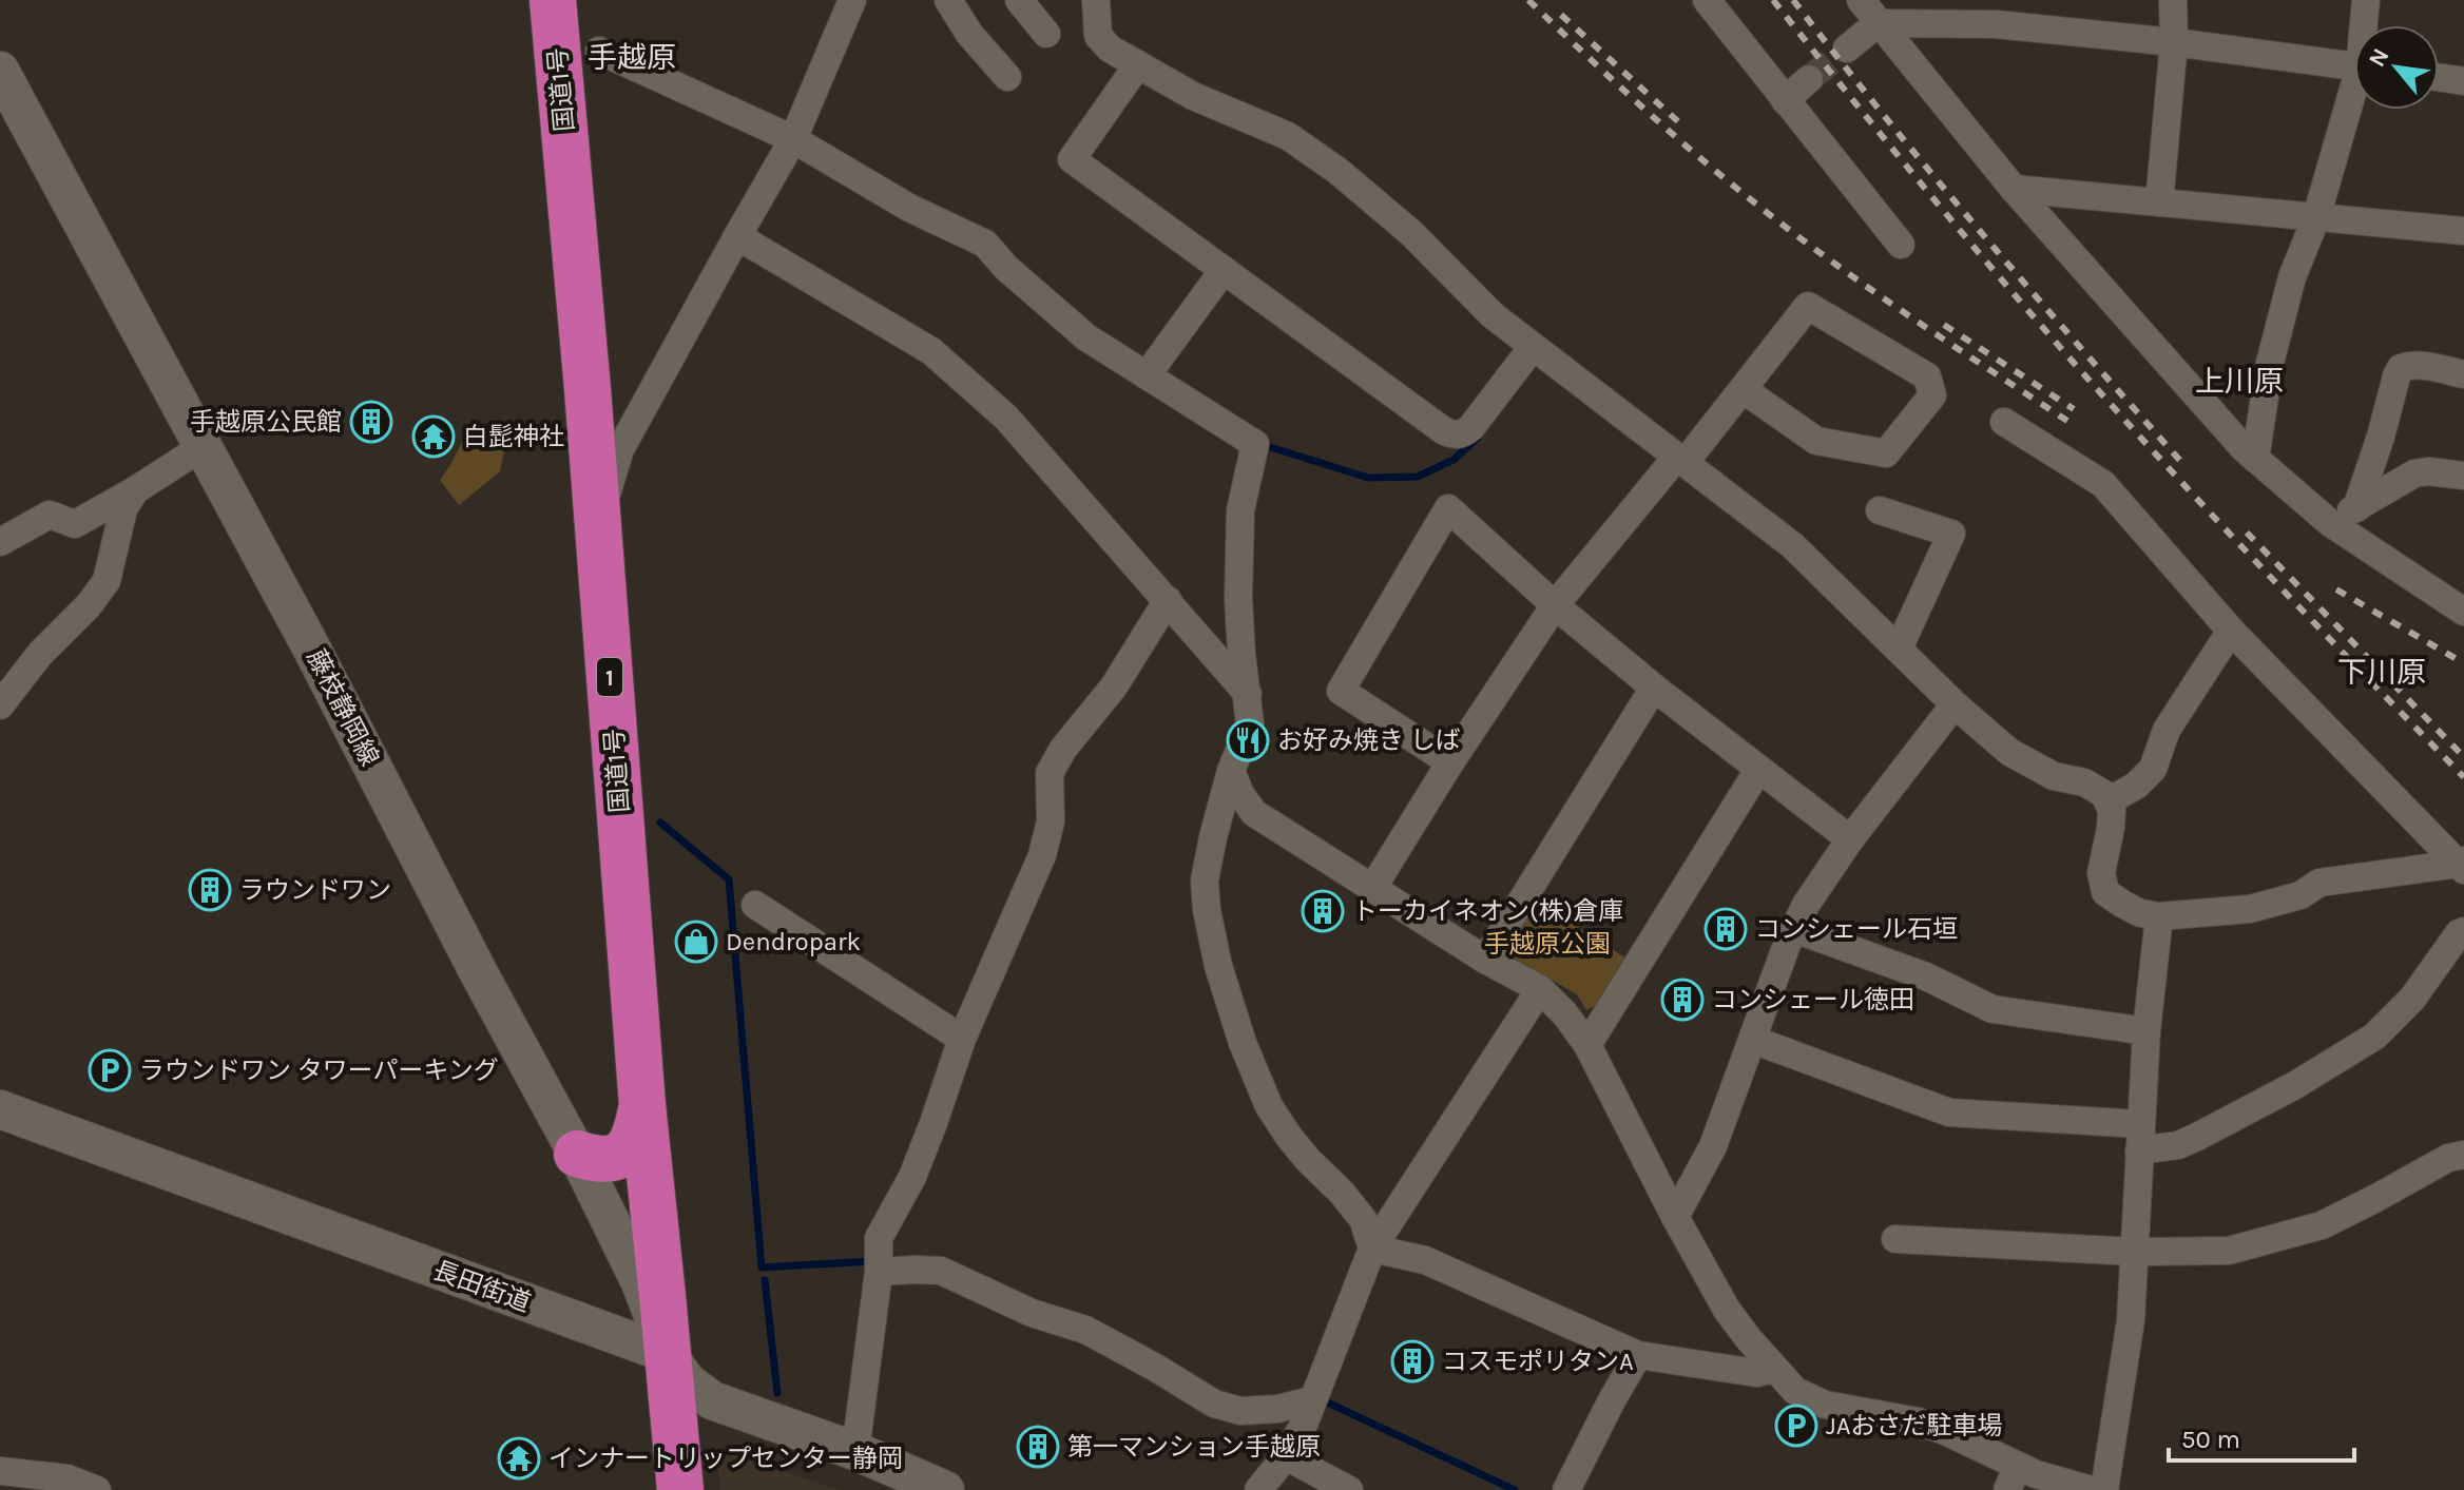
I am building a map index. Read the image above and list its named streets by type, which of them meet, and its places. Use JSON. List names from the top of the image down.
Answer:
{
  "streets": {
    "highway": ["国道1号", "1"],
    "main road": ["藤枝静岡線", "長田街道"]
  },
  "crossings": [
    ["国道1号", "藤枝静岡線"],
    ["国道1号", "長田街道"],
    ["藤枝静岡線", "長田街道"]
  ],
  "districts": ["手越原", "上川原", "下川原"],
  "parks": ["手越原公園"],
  "places": {
    "building": [
      "手越原公民館",
      "ラウンドワン",
      "トーカイネオン(株)倉庫",
      "コンシェール石垣",
      "コンシェール徳田",
      "コスモポリタンA",
      "第一マンション手越原"
    ],
    "temple": ["白髭神社", "インナートリップセンター静岡"],
    "restaurant": ["お好み焼き しば"],
    "shop": ["Dendropark"],
    "parking": ["ラウンドワン タワーパーキング", "JAおさだ駐車場"]
  },
  "scale_bar": "50 m",
  "north": "top left"
}
